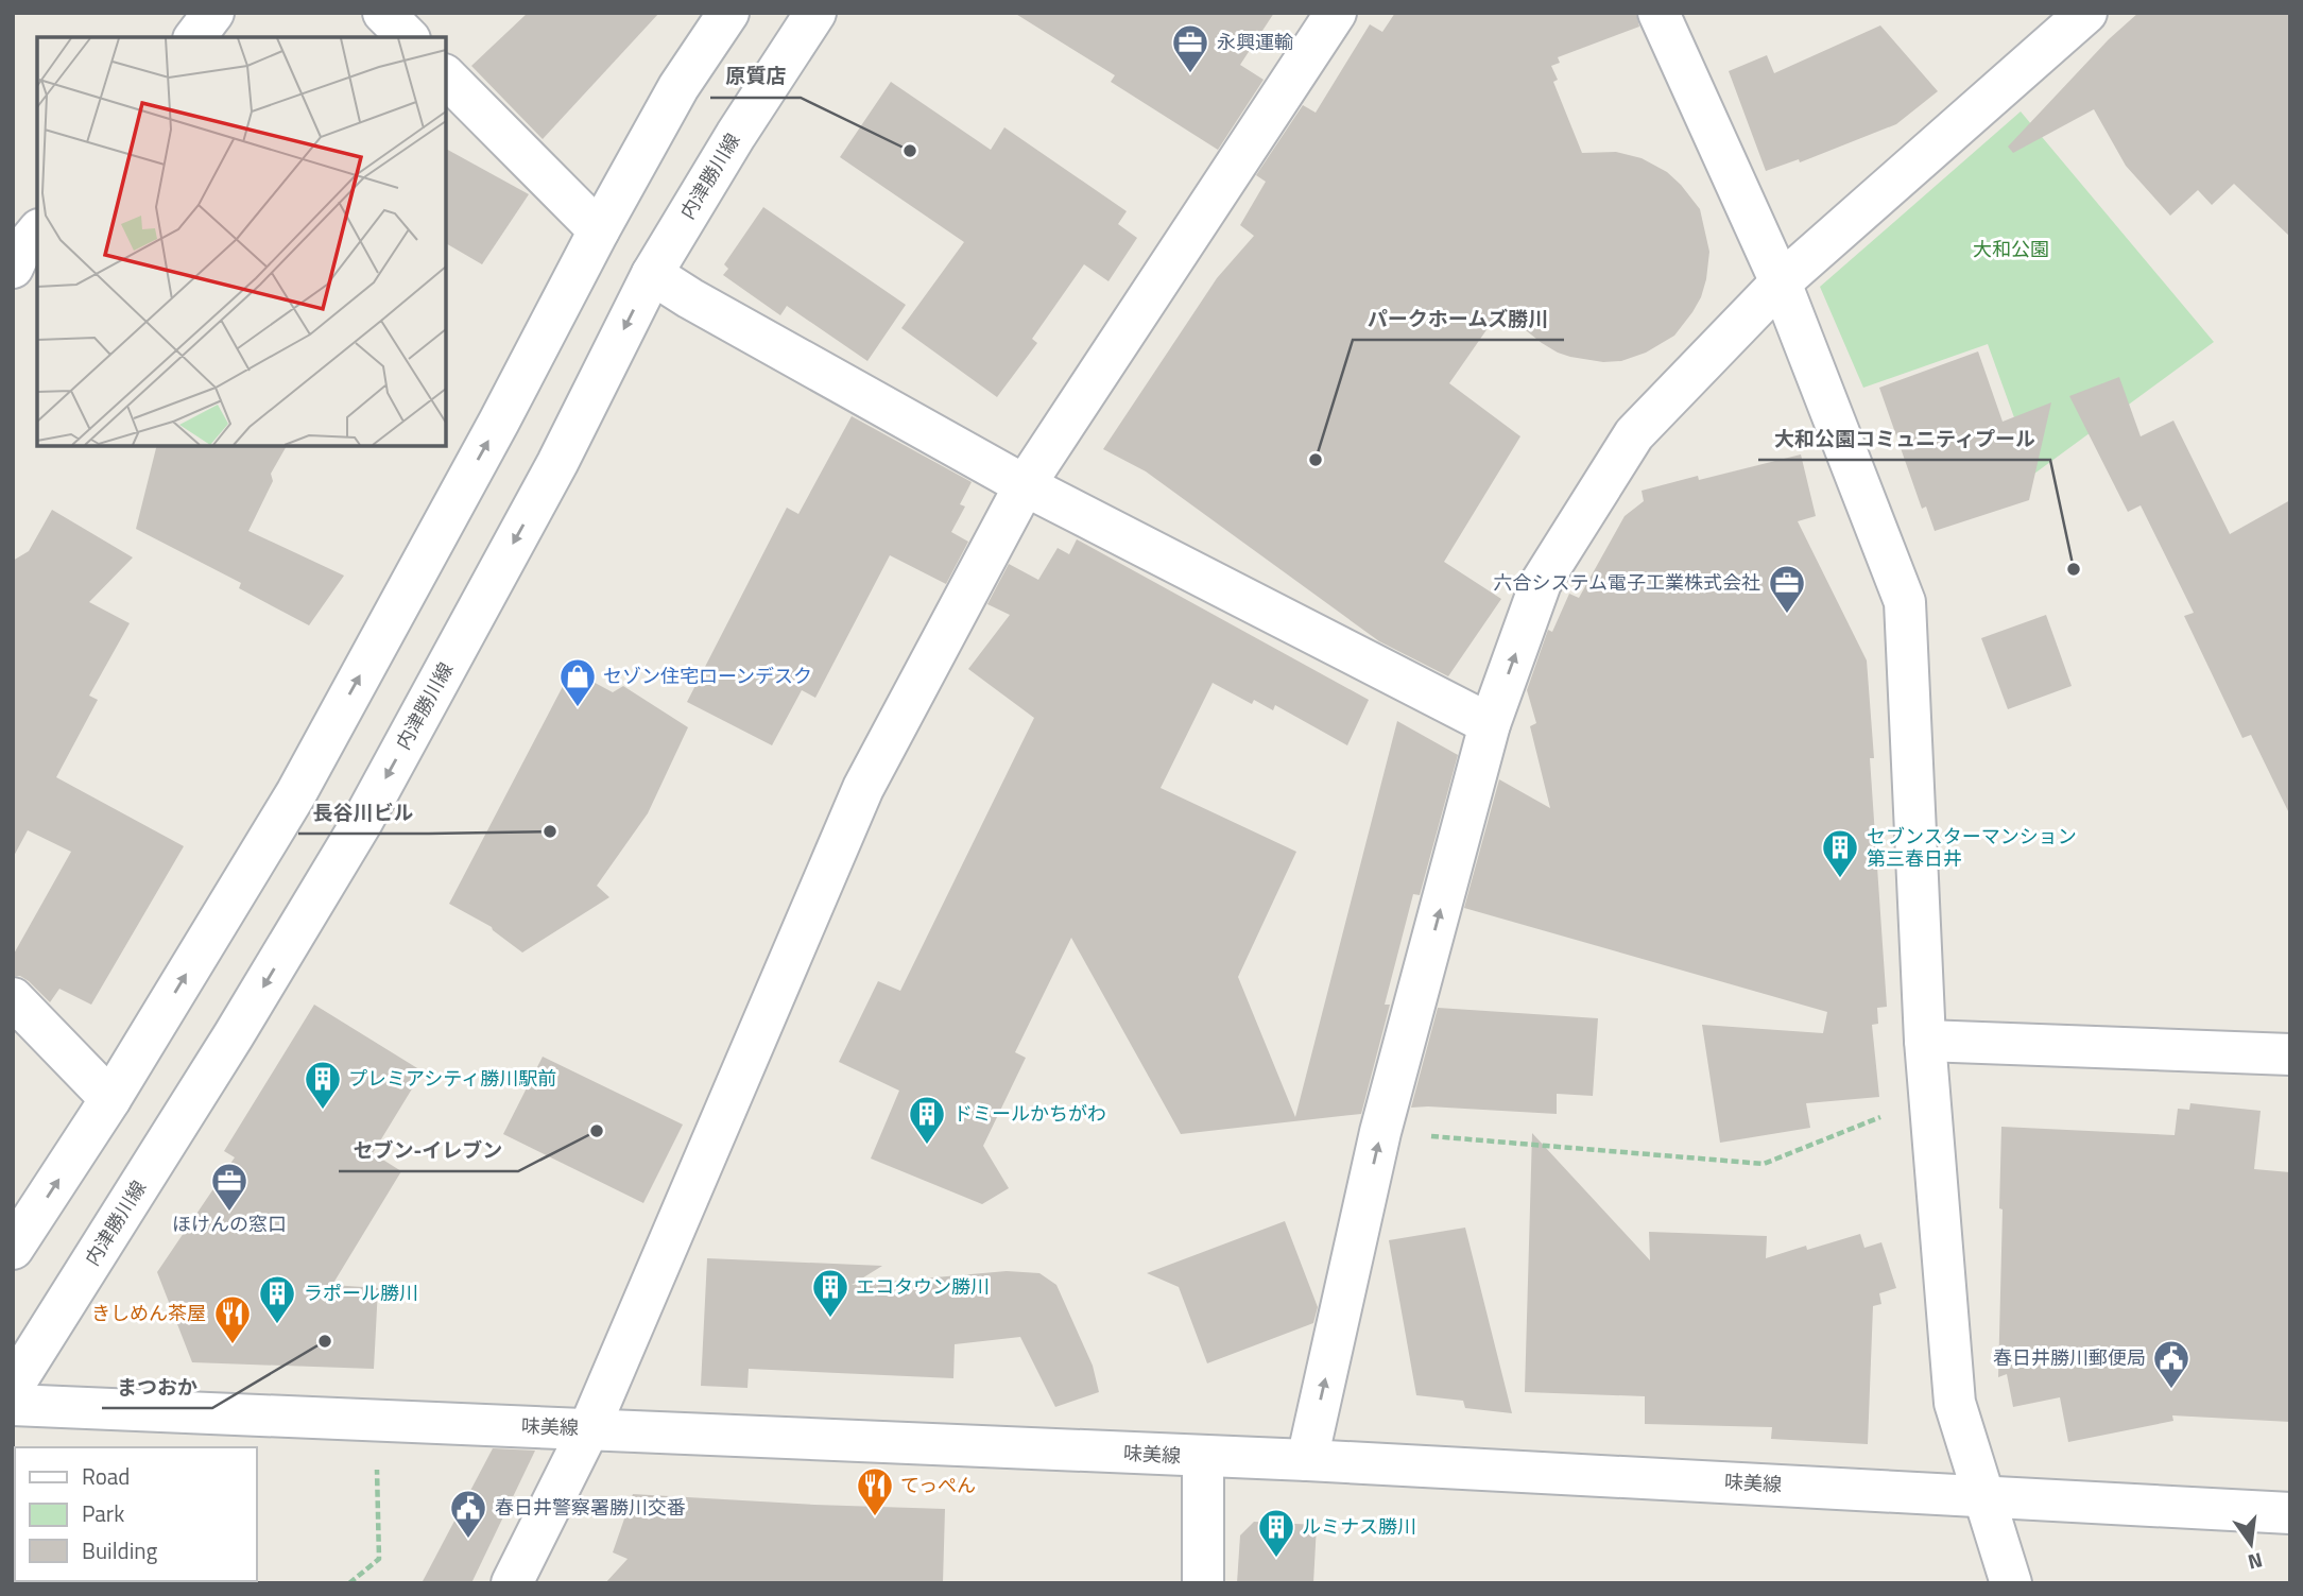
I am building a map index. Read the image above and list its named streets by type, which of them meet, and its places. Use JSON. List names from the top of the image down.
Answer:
{
  "streets": {
    "street": ["内津勝川線", "味美線"]
  },
  "parks": ["大和公園"],
  "places": {
    "office": ["永興運輸", "六合システム電子工業株式会社", "ほけんの窓口"],
    "other": [
      "原質店",
      "パークホームズ勝川",
      "大和公園コミュニティプール",
      "長谷川ビル",
      "セブン-イレブン",
      "まつおか"
    ],
    "shop": ["セゾン住宅ローンデスク"],
    "building": [
      "セブンスターマンション 第三春日井",
      "プレミアシティ勝川駅前",
      "ドミールかちがわ",
      "エコタウン勝川",
      "ラポール勝川",
      "ルミナス勝川"
    ],
    "restaurant": ["きしめん茶屋", "てっぺん"],
    "public building": ["春日井勝川郵便局", "春日井警察署勝川交番"]
  },
  "legend": ["Road", "Park", "Building"],
  "north": "bottom"
}
